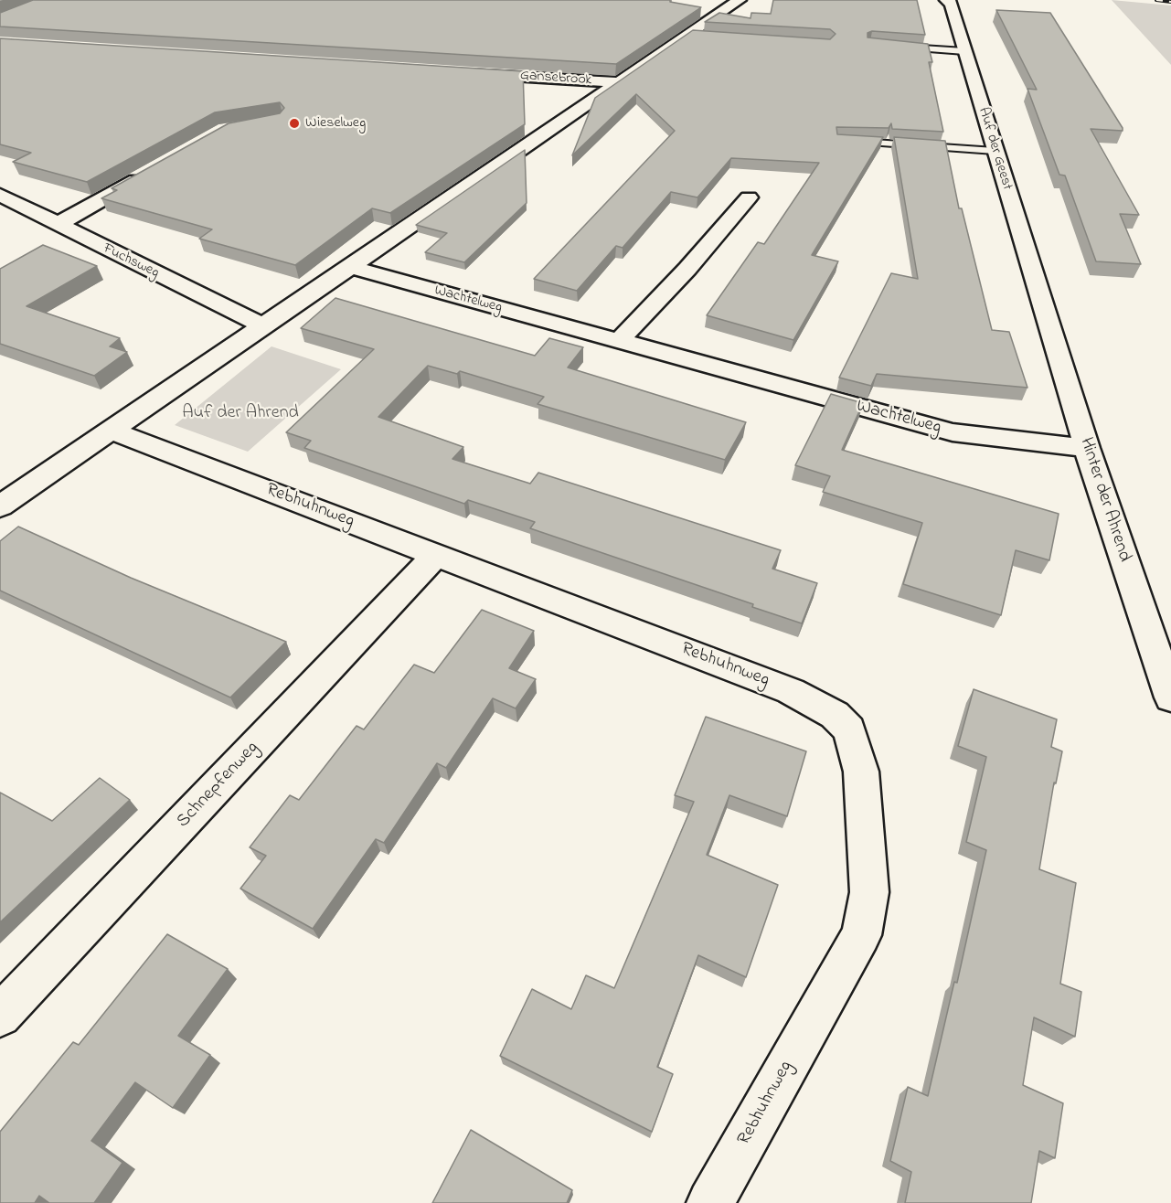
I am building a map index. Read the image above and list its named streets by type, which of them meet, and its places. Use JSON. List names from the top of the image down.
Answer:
{
  "streets": {
    "street": [
      "Gansebrook",
      "Auf der Geest",
      "Fuchsweg",
      "Wachtelweg",
      "Hinter der Ahrend",
      "Rebhuhnweg",
      "Schnepfenweg"
    ]
  },
  "crossings": [
    ["Auf der Geest", "Hinter der Ahrend"],
    ["Wachtelweg", "Hinter der Ahrend"],
    ["Rebhuhnweg", "Schnepfenweg"]
  ],
  "parks": ["Auf der Ahrend"],
  "places": ["Wieselweg"]
}
